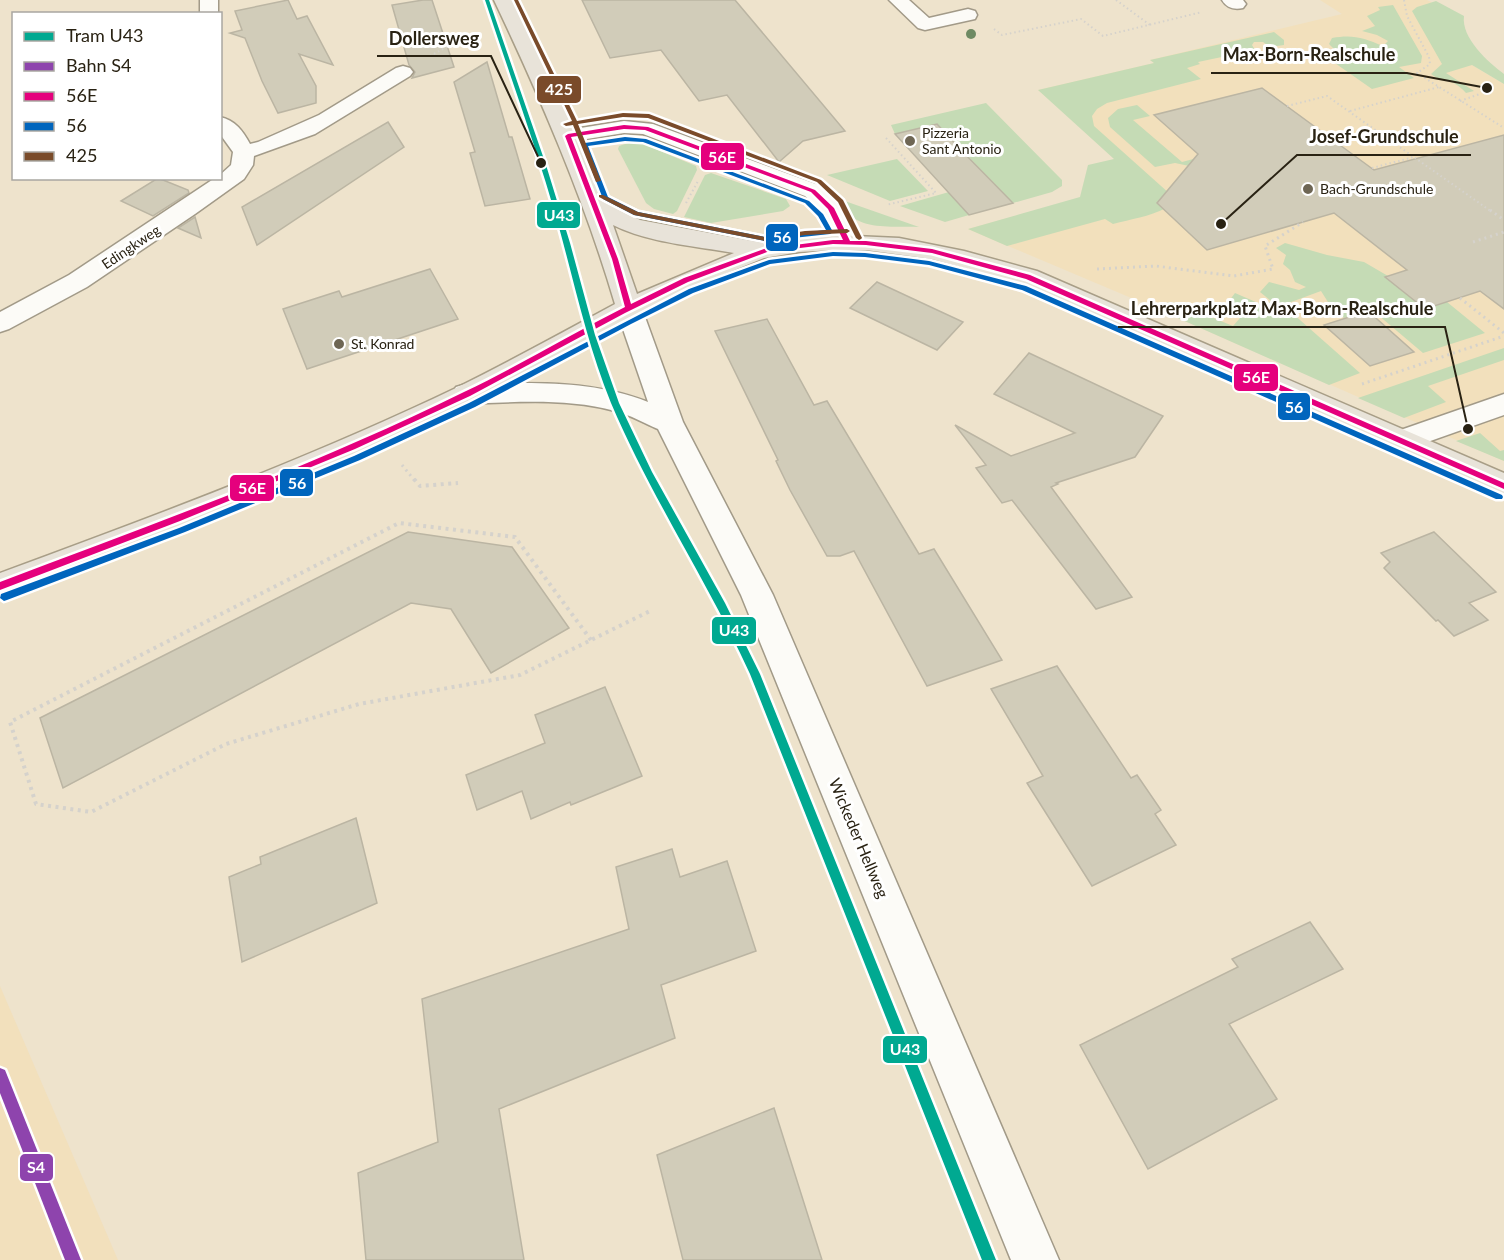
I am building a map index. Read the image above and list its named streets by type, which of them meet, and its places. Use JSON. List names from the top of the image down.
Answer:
{
  "streets": {
    "main road": ["Wickeder Hellweg"],
    "street": ["Edingkweg"]
  },
  "places": [
    "Max-Born-Realschule",
    "Pizzeria Sant Antonio",
    "Dollersweg",
    "Bach-Grundschule",
    "Josef-Grundschule",
    "St. Konrad",
    "Lehrerparkplatz Max-Born-Realschule"
  ],
  "lines": [
    "tram line U43",
    "transit line 425",
    "transit line 56E",
    "transit line 56",
    "rail line S4"
  ],
  "legend": [
    "Tram U43",
    "Bahn S4",
    "56E",
    "56",
    "425"
  ]
}
